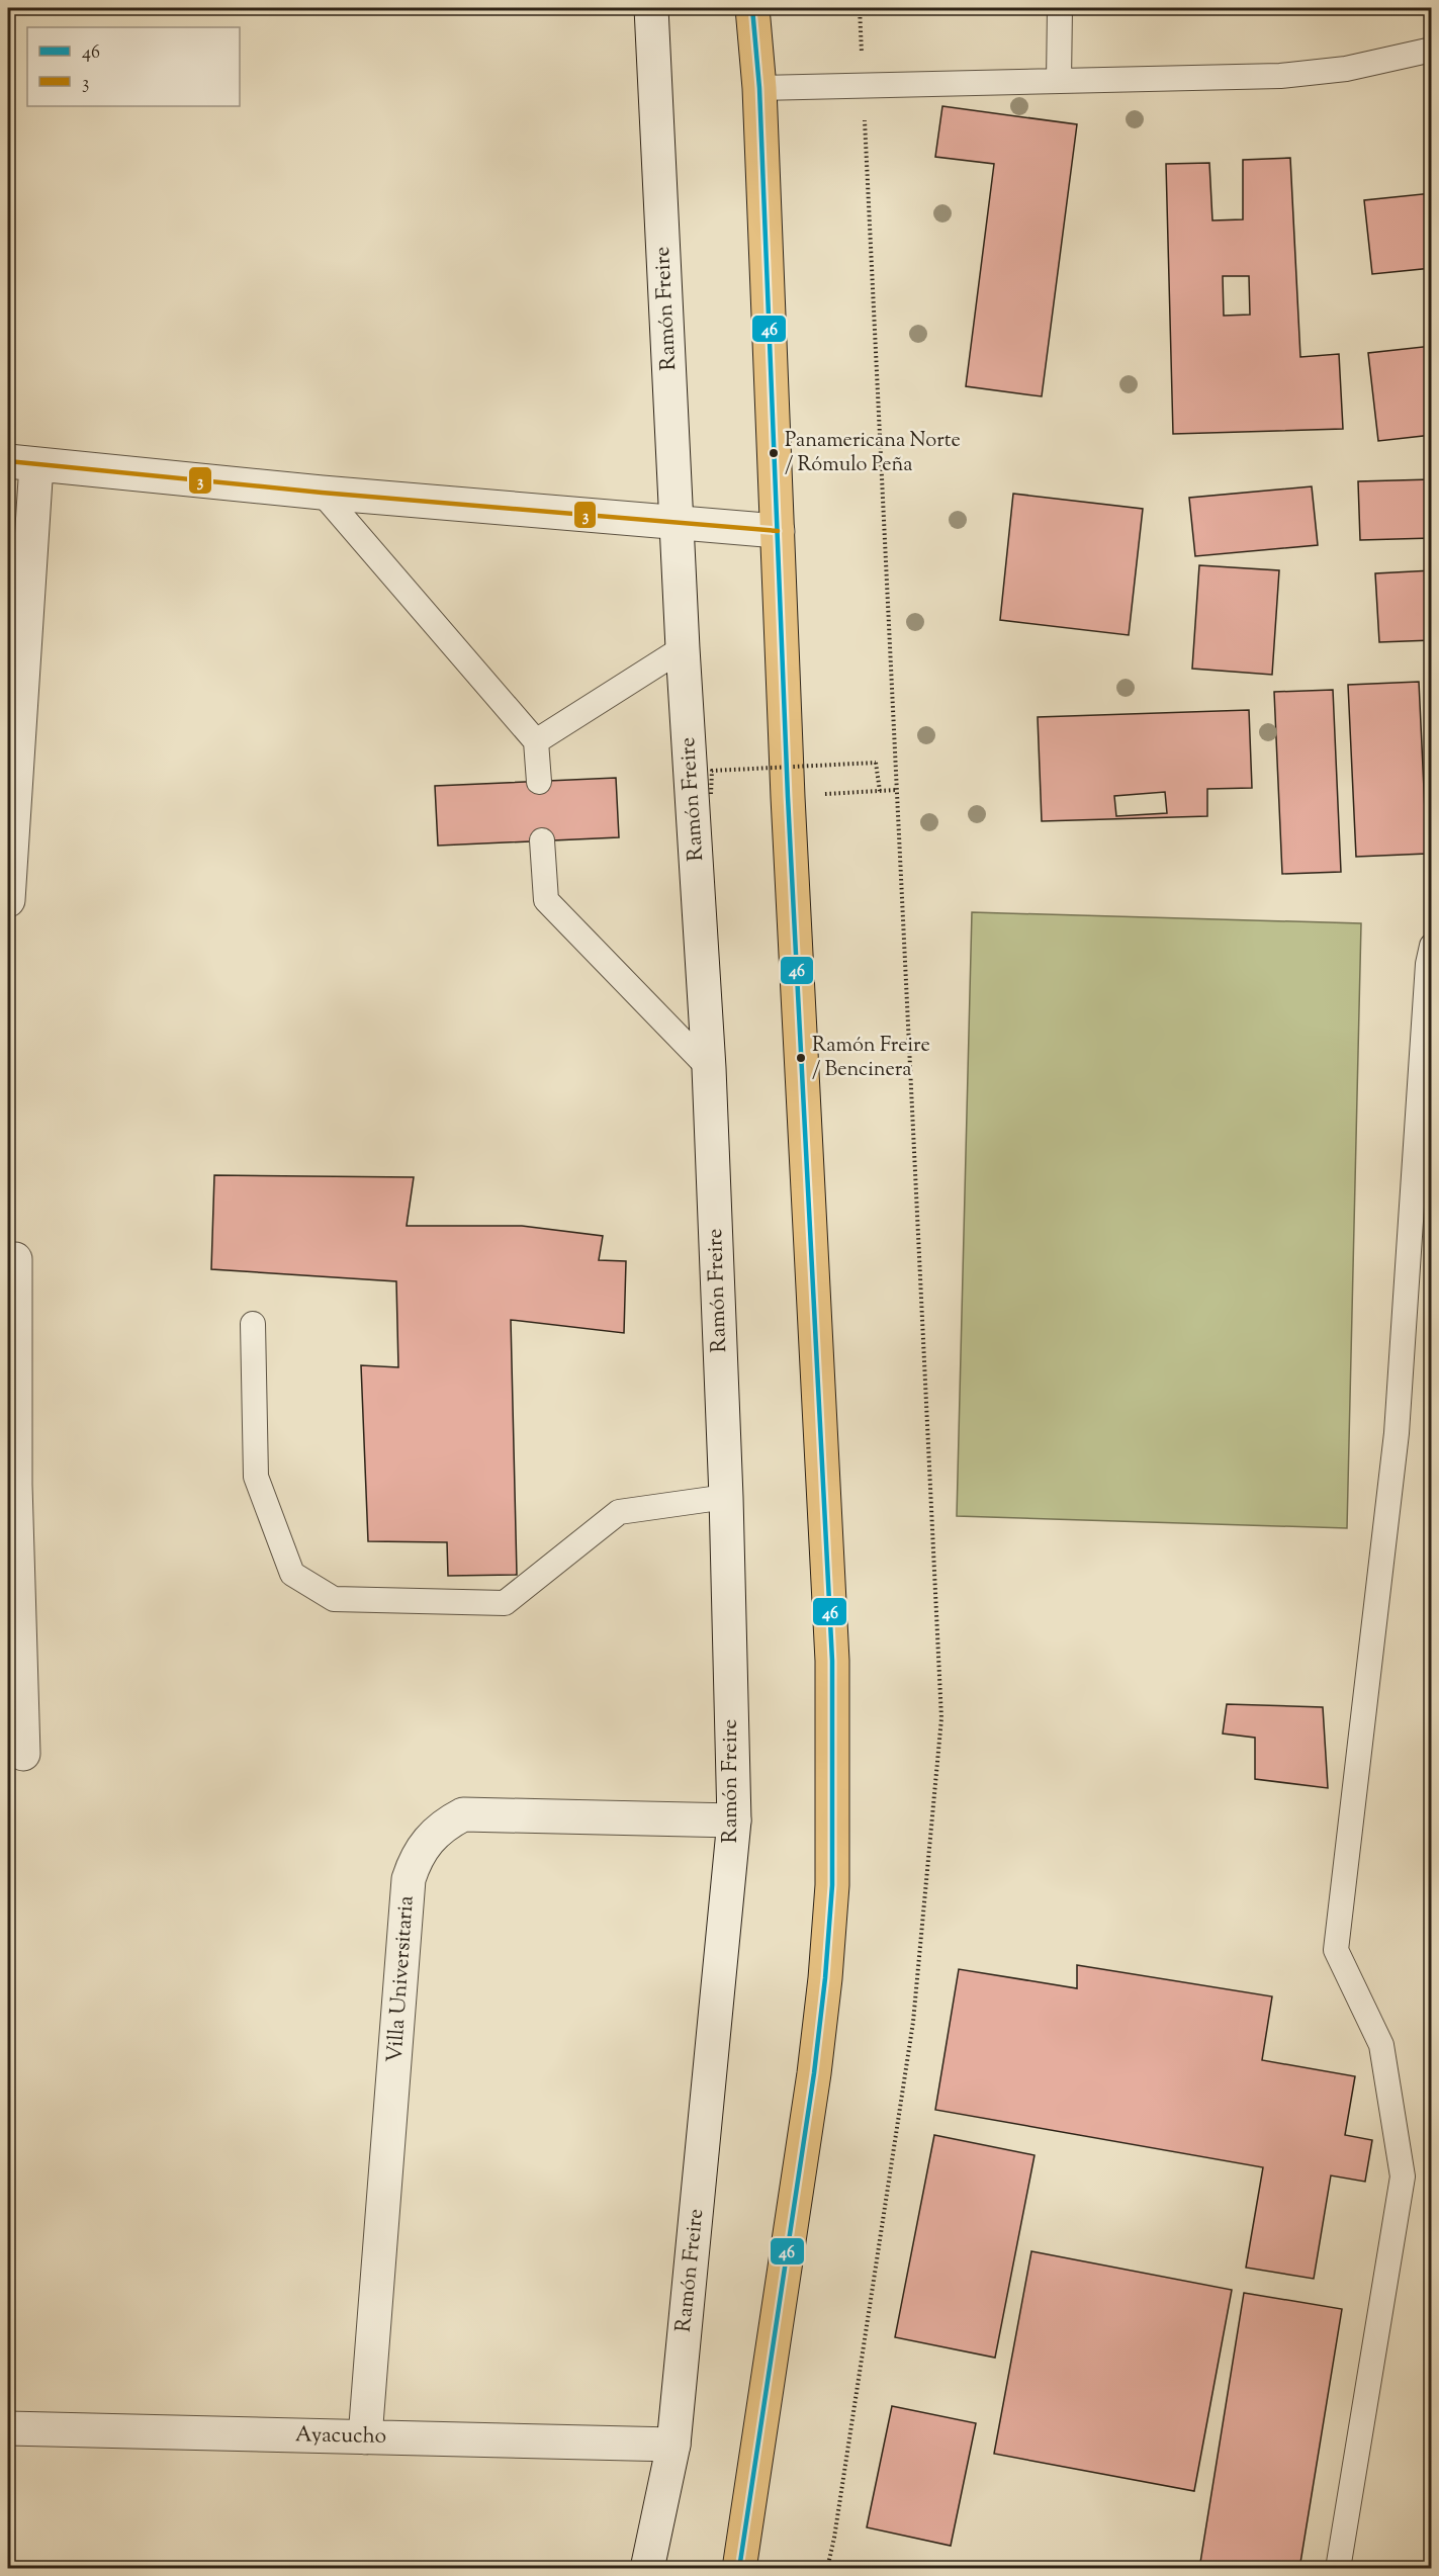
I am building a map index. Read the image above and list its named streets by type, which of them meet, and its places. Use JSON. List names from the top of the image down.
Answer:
{
  "streets": {
    "street": ["Ramón Freire", "Villa Universitaria", "Ayacucho"]
  },
  "crossings": [
    ["Ramón Freire", "Villa Universitaria"],
    ["Ramón Freire", "Ayacucho"],
    ["Villa Universitaria", "Ayacucho"]
  ],
  "places": ["Panamericana Norte / Rómulo Peña", "Ramón Freire / Bencinera"],
  "lines": ["transit line 46", "transit line 3"],
  "legend": ["46", "3"]
}
